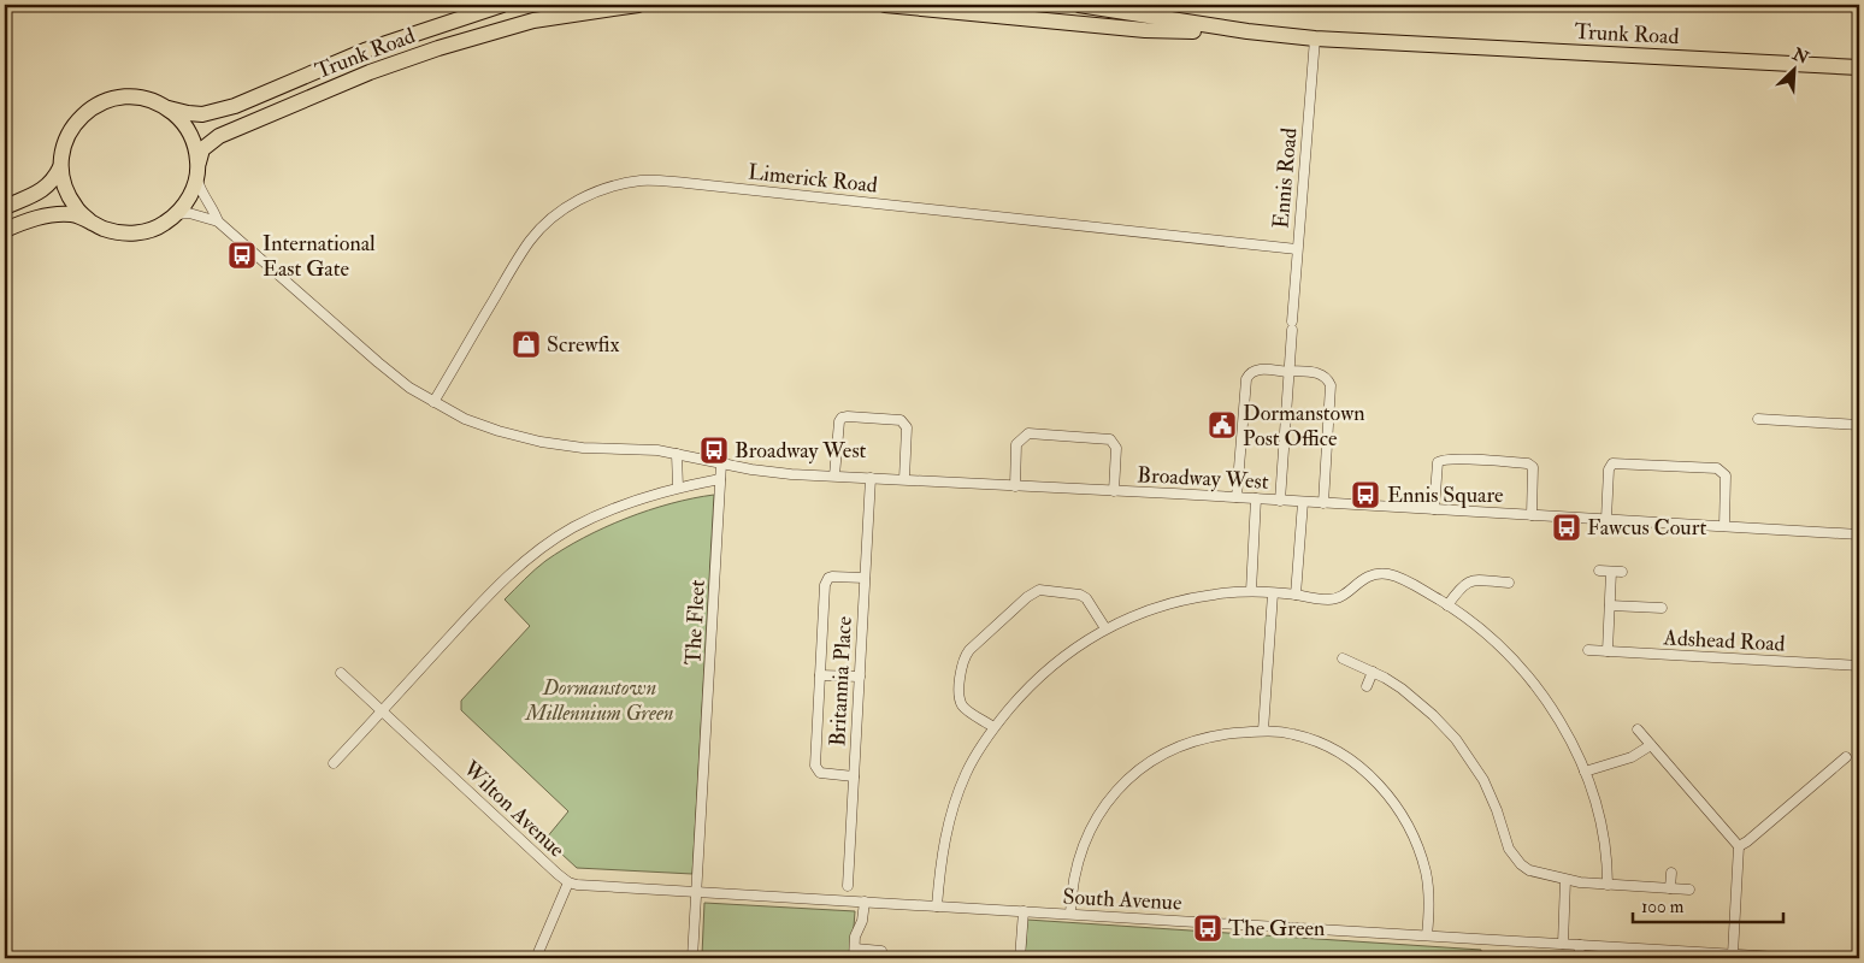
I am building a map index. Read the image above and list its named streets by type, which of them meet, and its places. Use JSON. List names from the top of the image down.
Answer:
{
  "streets": {
    "main road": ["Trunk Road"],
    "street": [
      "Limerick Road",
      "Ennis Road",
      "Broadway West",
      "The Fleet",
      "Adshead Road",
      "Britannia Place",
      "Wilton Avenue",
      "South Avenue"
    ]
  },
  "crossings": [
    ["Trunk Road", "Ennis Road"],
    ["Limerick Road", "Ennis Road"],
    ["Limerick Road", "Broadway West"],
    ["Ennis Road", "Broadway West"],
    ["Broadway West", "The Fleet"],
    ["Broadway West", "Britannia Place"],
    ["The Fleet", "Wilton Avenue"],
    ["The Fleet", "South Avenue"],
    ["Wilton Avenue", "South Avenue"]
  ],
  "parks": ["Dormanstown Millennium Green"],
  "places": {
    "bus stop": [
      "International East Gate",
      "Broadway West",
      "Ennis Square",
      "Fawcus Court",
      "The Green"
    ],
    "shop": ["Screwfix"],
    "public building": ["Dormanstown Post Office"]
  },
  "scale_bar": "100 m",
  "north": "top right"
}
